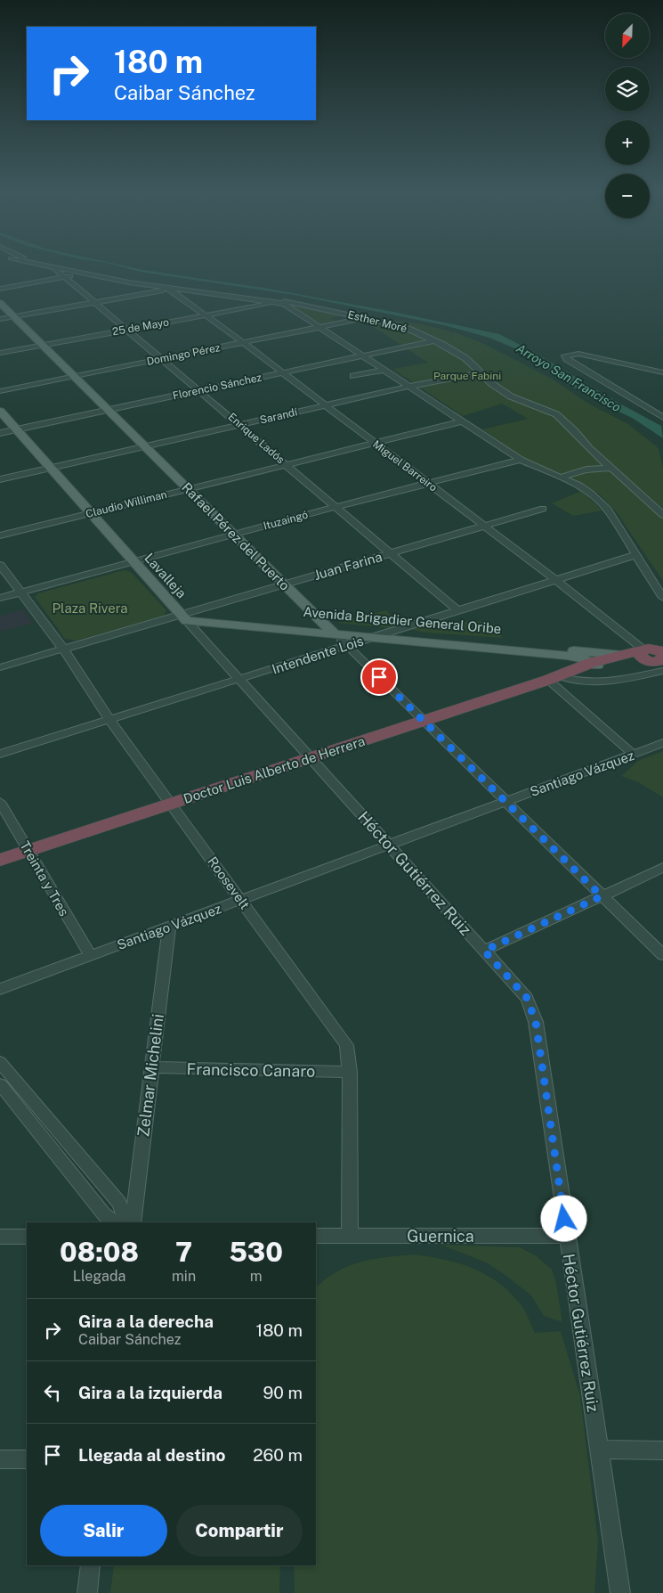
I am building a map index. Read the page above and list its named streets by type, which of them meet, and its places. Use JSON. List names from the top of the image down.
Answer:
{
  "streets": {
    "highway": ["Doctor Luis Alberto de Herrera"],
    "main road": ["Rafael Pérez del Puerto", "Lavalleja", "Avenida Brigadier General Oribe"],
    "street": [
      "Esther Moré",
      "25 de Mayo",
      "Domingo Pérez",
      "Florencio Sánchez",
      "Sarandí",
      "Enrique Ladós",
      "Miguel Barreiro",
      "Claudio Williman",
      "Ituzaingó",
      "Juan Farina",
      "Intendente Lois",
      "Santiago Vázquez",
      "Héctor Gutiérrez Ruiz",
      "Treinta y Tres",
      "Roosevelt",
      "Francisco Canaro",
      "Zelmar Michelini",
      "Guernica"
    ]
  },
  "crossings": [
    ["Esther Moré", "25 de Mayo"],
    ["Esther Moré", "Domingo Pérez"],
    ["Esther Moré", "Florencio Sánchez"],
    ["Esther Moré", "Sarandí"],
    ["Esther Moré", "Enrique Ladós"],
    ["Esther Moré", "Miguel Barreiro"],
    ["Esther Moré", "Claudio Williman"],
    ["Esther Moré", "Ituzaingó"],
    ["Esther Moré", "Intendente Lois"],
    ["25 de Mayo", "Enrique Ladós"],
    ["25 de Mayo", "Miguel Barreiro"],
    ["25 de Mayo", "Rafael Pérez del Puerto"],
    ["Domingo Pérez", "Enrique Ladós"],
    ["Domingo Pérez", "Miguel Barreiro"],
    ["Domingo Pérez", "Rafael Pérez del Puerto"],
    ["Florencio Sánchez", "Enrique Ladós"],
    ["Florencio Sánchez", "Miguel Barreiro"],
    ["Florencio Sánchez", "Rafael Pérez del Puerto"],
    ["Florencio Sánchez", "Lavalleja"],
    ["Sarandí", "Enrique Ladós"],
    ["Sarandí", "Miguel Barreiro"],
    ["Sarandí", "Rafael Pérez del Puerto"],
    ["Sarandí", "Lavalleja"],
    ["Enrique Ladós", "Claudio Williman"],
    ["Enrique Ladós", "Ituzaingó"],
    ["Enrique Ladós", "Juan Farina"],
    ["Enrique Ladós", "Intendente Lois"],
    ["Miguel Barreiro", "Claudio Williman"],
    ["Miguel Barreiro", "Ituzaingó"],
    ["Miguel Barreiro", "Juan Farina"],
    ["Miguel Barreiro", "Intendente Lois"],
    ["Miguel Barreiro", "Doctor Luis Alberto de Herrera"],
    ["Claudio Williman", "Rafael Pérez del Puerto"],
    ["Claudio Williman", "Lavalleja"],
    ["Ituzaingó", "Rafael Pérez del Puerto"],
    ["Ituzaingó", "Lavalleja"],
    ["Ituzaingó", "Roosevelt"],
    ["Rafael Pérez del Puerto", "Juan Farina"],
    ["Rafael Pérez del Puerto", "Avenida Brigadier General Oribe"],
    ["Rafael Pérez del Puerto", "Intendente Lois"],
    ["Rafael Pérez del Puerto", "Doctor Luis Alberto de Herrera"],
    ["Rafael Pérez del Puerto", "Santiago Vázquez"],
    ["Juan Farina", "Lavalleja"],
    ["Juan Farina", "Avenida Brigadier General Oribe"],
    ["Juan Farina", "Roosevelt"],
    ["Lavalleja", "Avenida Brigadier General Oribe"],
    ["Lavalleja", "Intendente Lois"],
    ["Lavalleja", "Doctor Luis Alberto de Herrera"],
    ["Lavalleja", "Héctor Gutiérrez Ruiz"],
    ["Avenida Brigadier General Oribe", "Intendente Lois"],
    ["Avenida Brigadier General Oribe", "Doctor Luis Alberto de Herrera"],
    ["Intendente Lois", "Roosevelt"],
    ["Doctor Luis Alberto de Herrera", "Héctor Gutiérrez Ruiz"],
    ["Doctor Luis Alberto de Herrera", "Treinta y Tres"],
    ["Doctor Luis Alberto de Herrera", "Roosevelt"],
    ["Santiago Vázquez", "Héctor Gutiérrez Ruiz"],
    ["Santiago Vázquez", "Treinta y Tres"],
    ["Santiago Vázquez", "Roosevelt"],
    ["Santiago Vázquez", "Zelmar Michelini"],
    ["Héctor Gutiérrez Ruiz", "Guernica"],
    ["Roosevelt", "Francisco Canaro"],
    ["Roosevelt", "Guernica"],
    ["Francisco Canaro", "Zelmar Michelini"]
  ],
  "water": ["Arroyo San Francisco"],
  "parks": ["Parque Fabini", "Plaza Rivera"],
  "north": "bottom left",
  "page": {
    "map_buttons": ["+", "−"],
    "turn": ["180 m", "Caibar Sánchez"],
    "eta": [
      "08:08",
      "Llegada",
      "7",
      "min",
      "530",
      "m"
    ],
    "list": [
      {
        "name": "Gira a la derecha",
        "note": "Caibar Sánchez",
        "value": "180 m"
      },
      {
        "name": "Gira a la izquierda",
        "value": "90 m"
      },
      {
        "name": "Llegada al destino",
        "value": "260 m"
      }
    ],
    "buttons": ["Salir", "Compartir"]
  }
}
